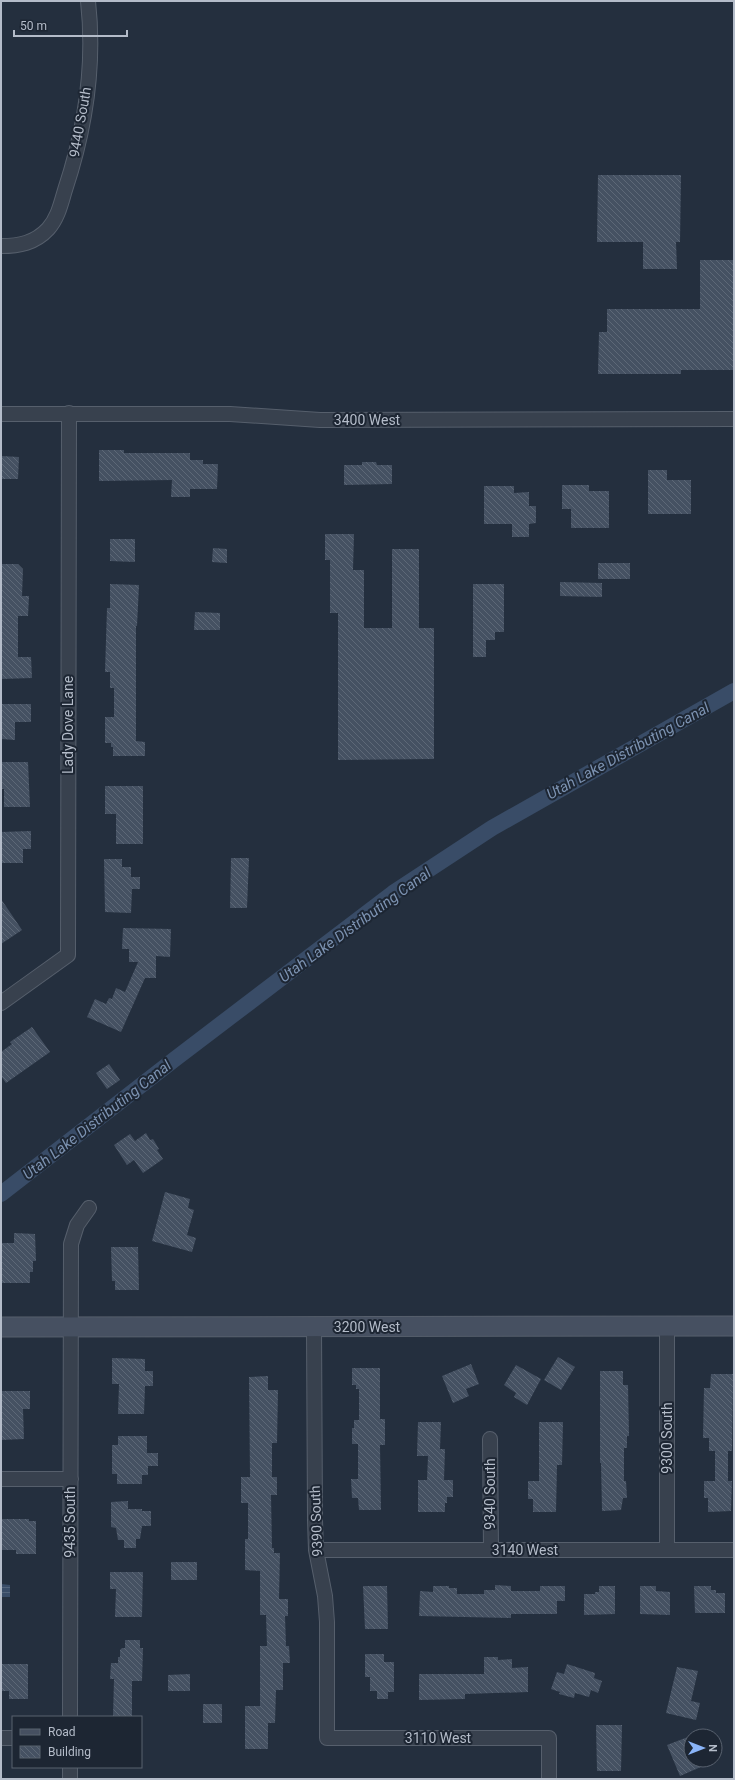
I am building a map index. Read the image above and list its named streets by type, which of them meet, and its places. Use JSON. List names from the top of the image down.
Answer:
{
  "streets": {
    "street": [
      "9440 South",
      "3400 West",
      "Lady Dove Lane",
      "3200 West",
      "9300 South",
      "9340 South",
      "9390 South",
      "9435 South",
      "3140 West",
      "3110 West"
    ]
  },
  "crossings": [
    ["3400 West", "Lady Dove Lane"],
    ["3200 West", "9300 South"],
    ["3200 West", "9390 South"],
    ["3200 West", "9435 South"],
    ["9300 South", "3140 West"],
    ["9340 South", "3140 West"],
    ["9390 South", "3140 West"],
    ["9390 South", "3110 West"]
  ],
  "water": ["Utah Lake Distributing Canal"],
  "legend": ["Road", "Building"],
  "scale_bar": "50 m",
  "north": "right"
}
